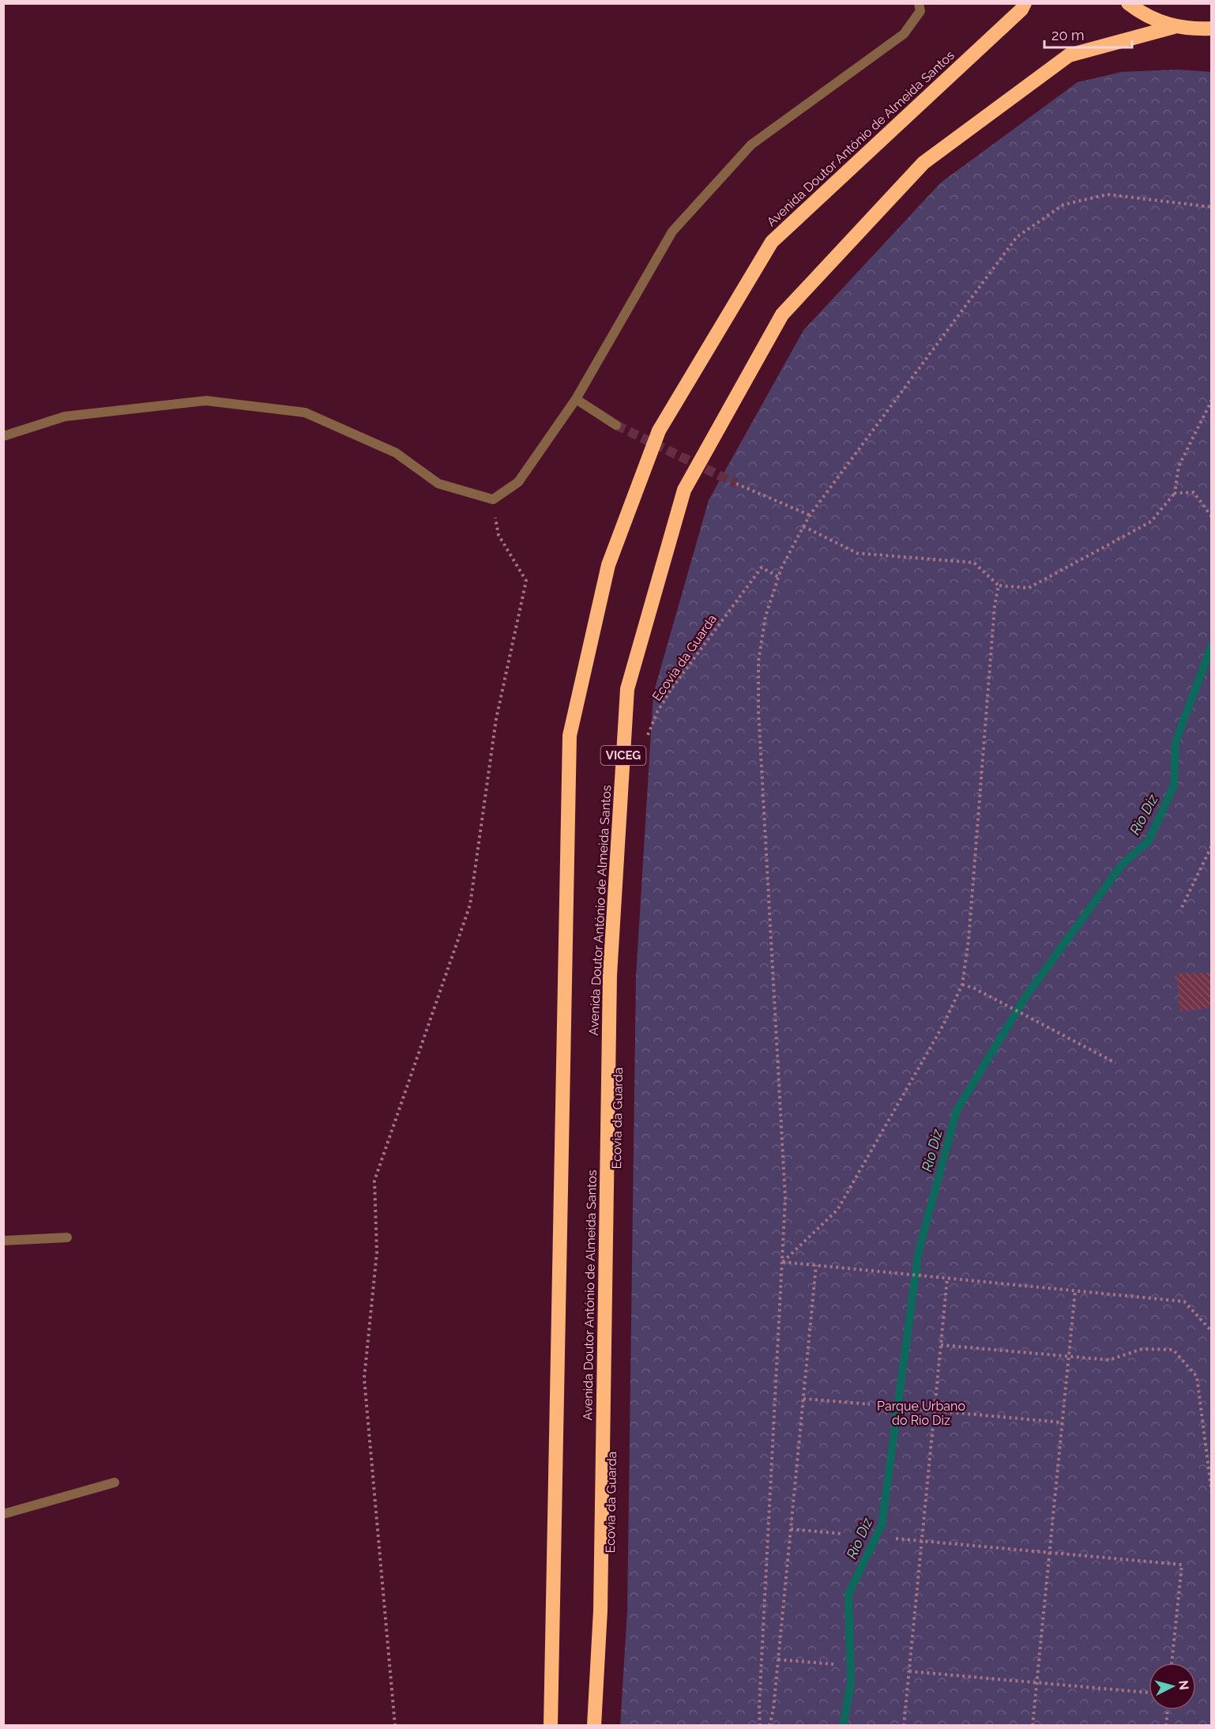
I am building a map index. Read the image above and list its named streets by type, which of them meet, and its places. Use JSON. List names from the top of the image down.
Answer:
{
  "streets": {
    "highway": ["Avenida Doutor António de Almeida Santos", "VICEG"],
    "path": ["Ecovia da Guarda"]
  },
  "water": ["Rio Diz"],
  "parks": ["Parque Urbano do Rio Diz"],
  "scale_bar": "20 m",
  "north": "right"
}
